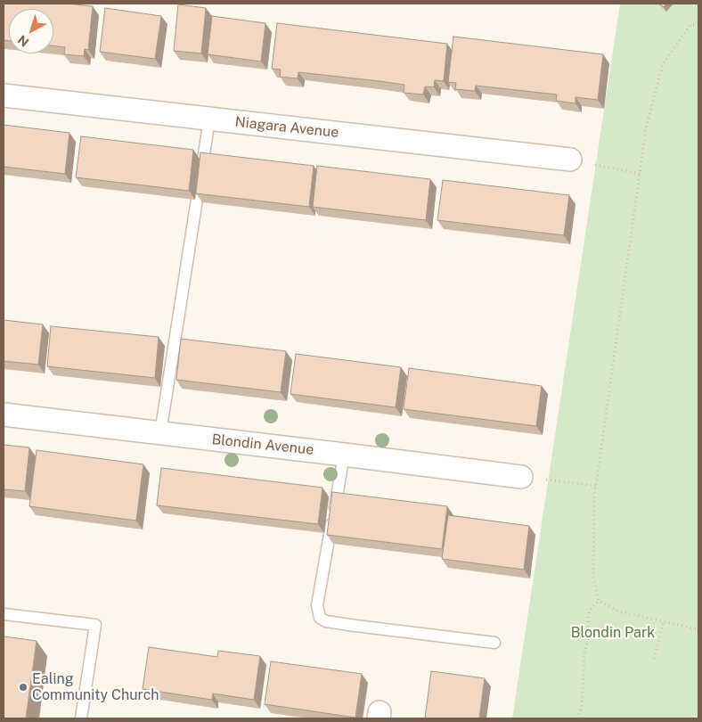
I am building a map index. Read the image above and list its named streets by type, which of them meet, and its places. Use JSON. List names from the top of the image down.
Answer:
{
  "streets": {
    "street": ["Niagara Avenue", "Blondin Avenue"]
  },
  "parks": ["Blondin Park"],
  "places": ["Ealing Community Church"],
  "north": "bottom left"
}
